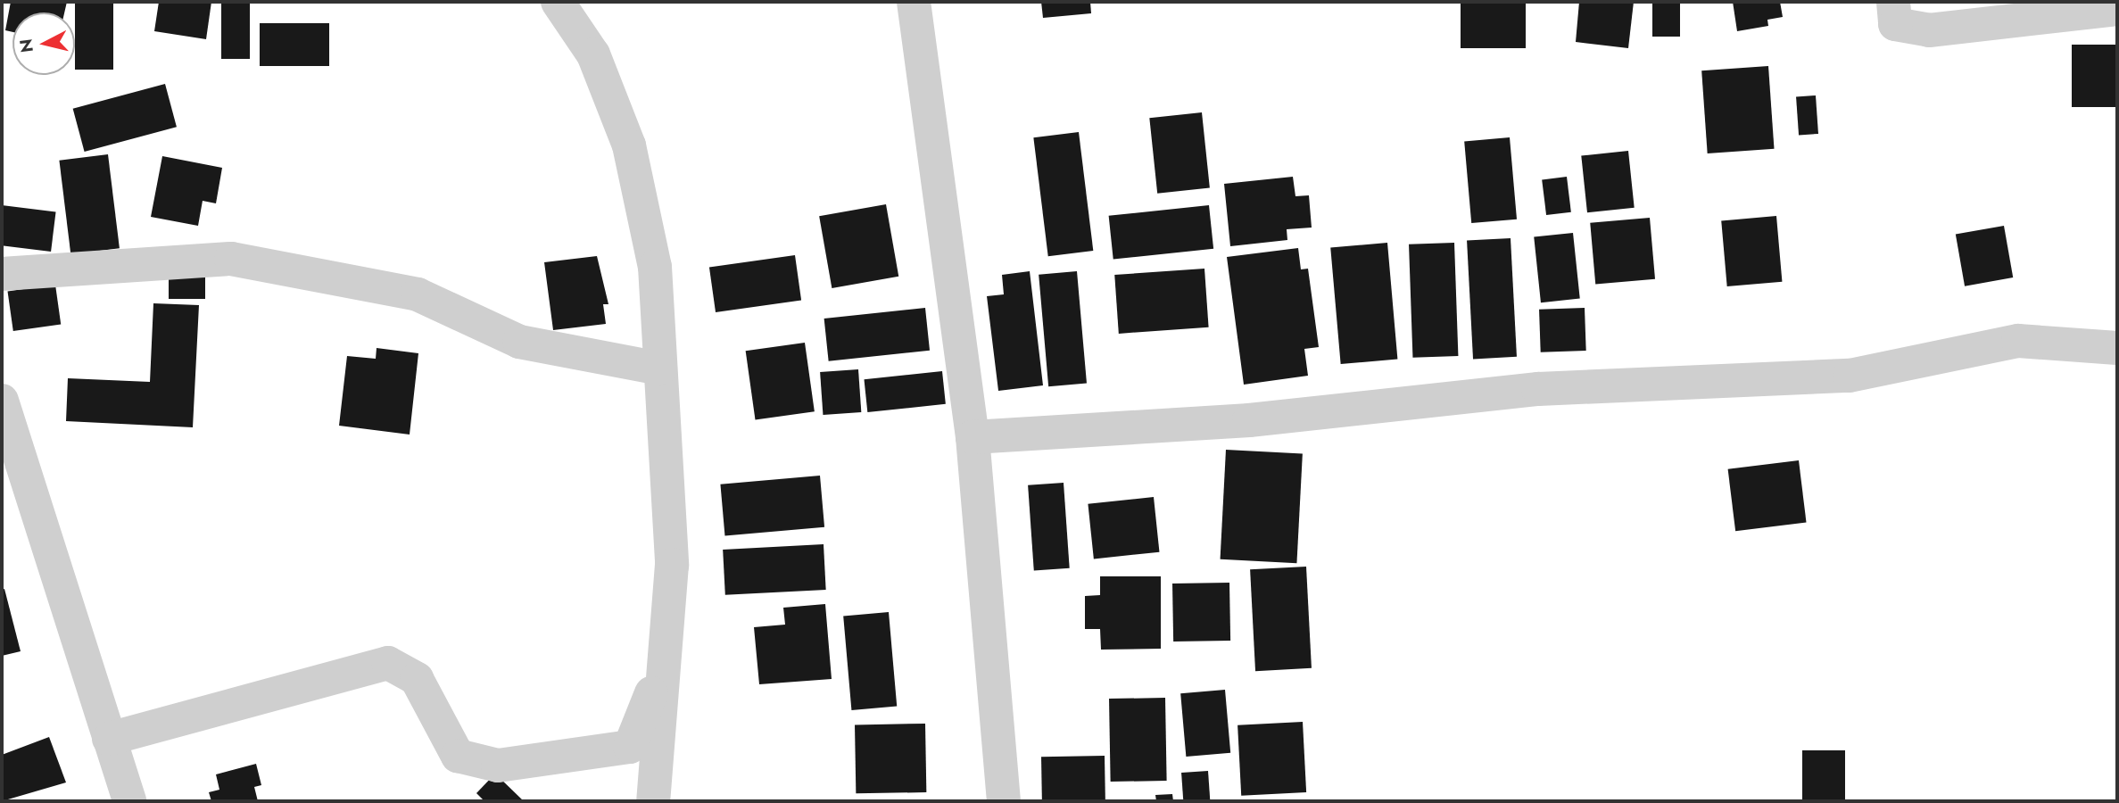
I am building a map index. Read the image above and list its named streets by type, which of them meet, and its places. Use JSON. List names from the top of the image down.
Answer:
{
  "north": "left"
}
